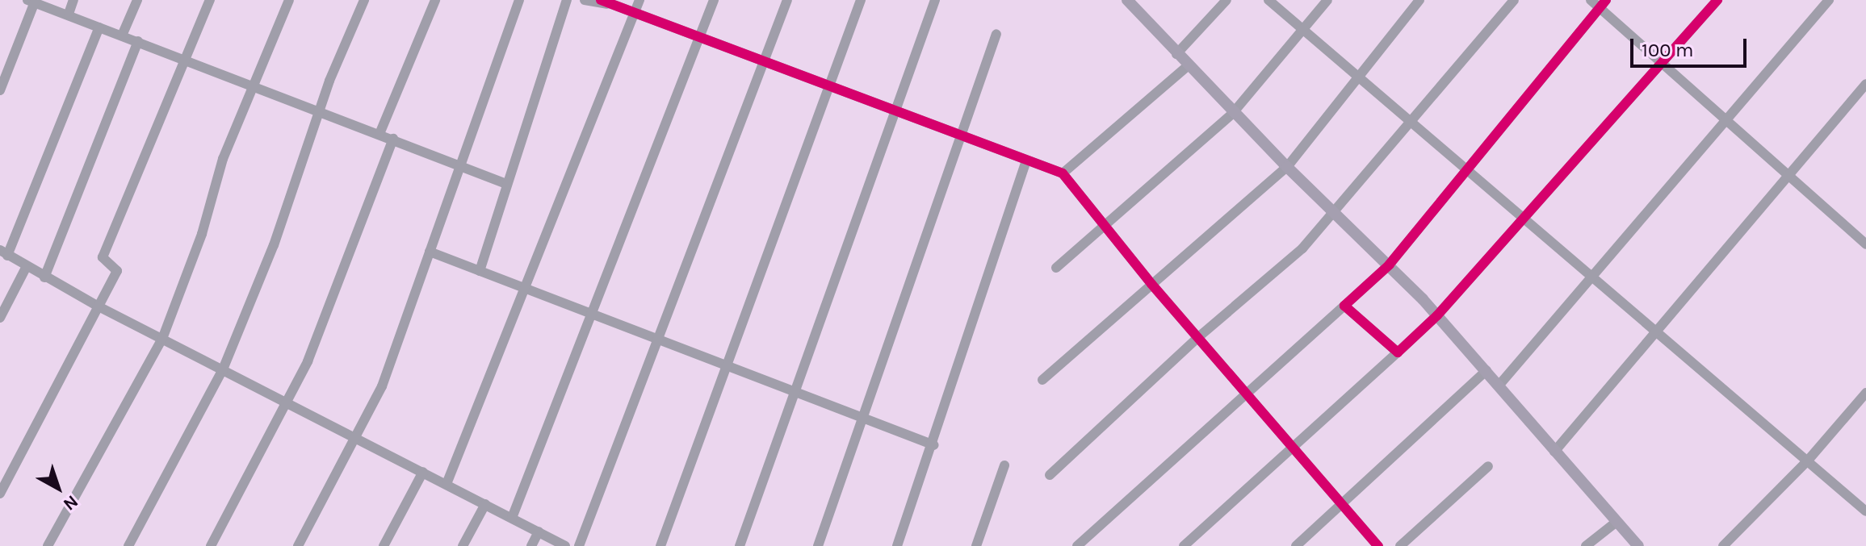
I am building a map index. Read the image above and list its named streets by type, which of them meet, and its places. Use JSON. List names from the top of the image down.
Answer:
{
  "scale_bar": "100 m",
  "north": "bottom right"
}
